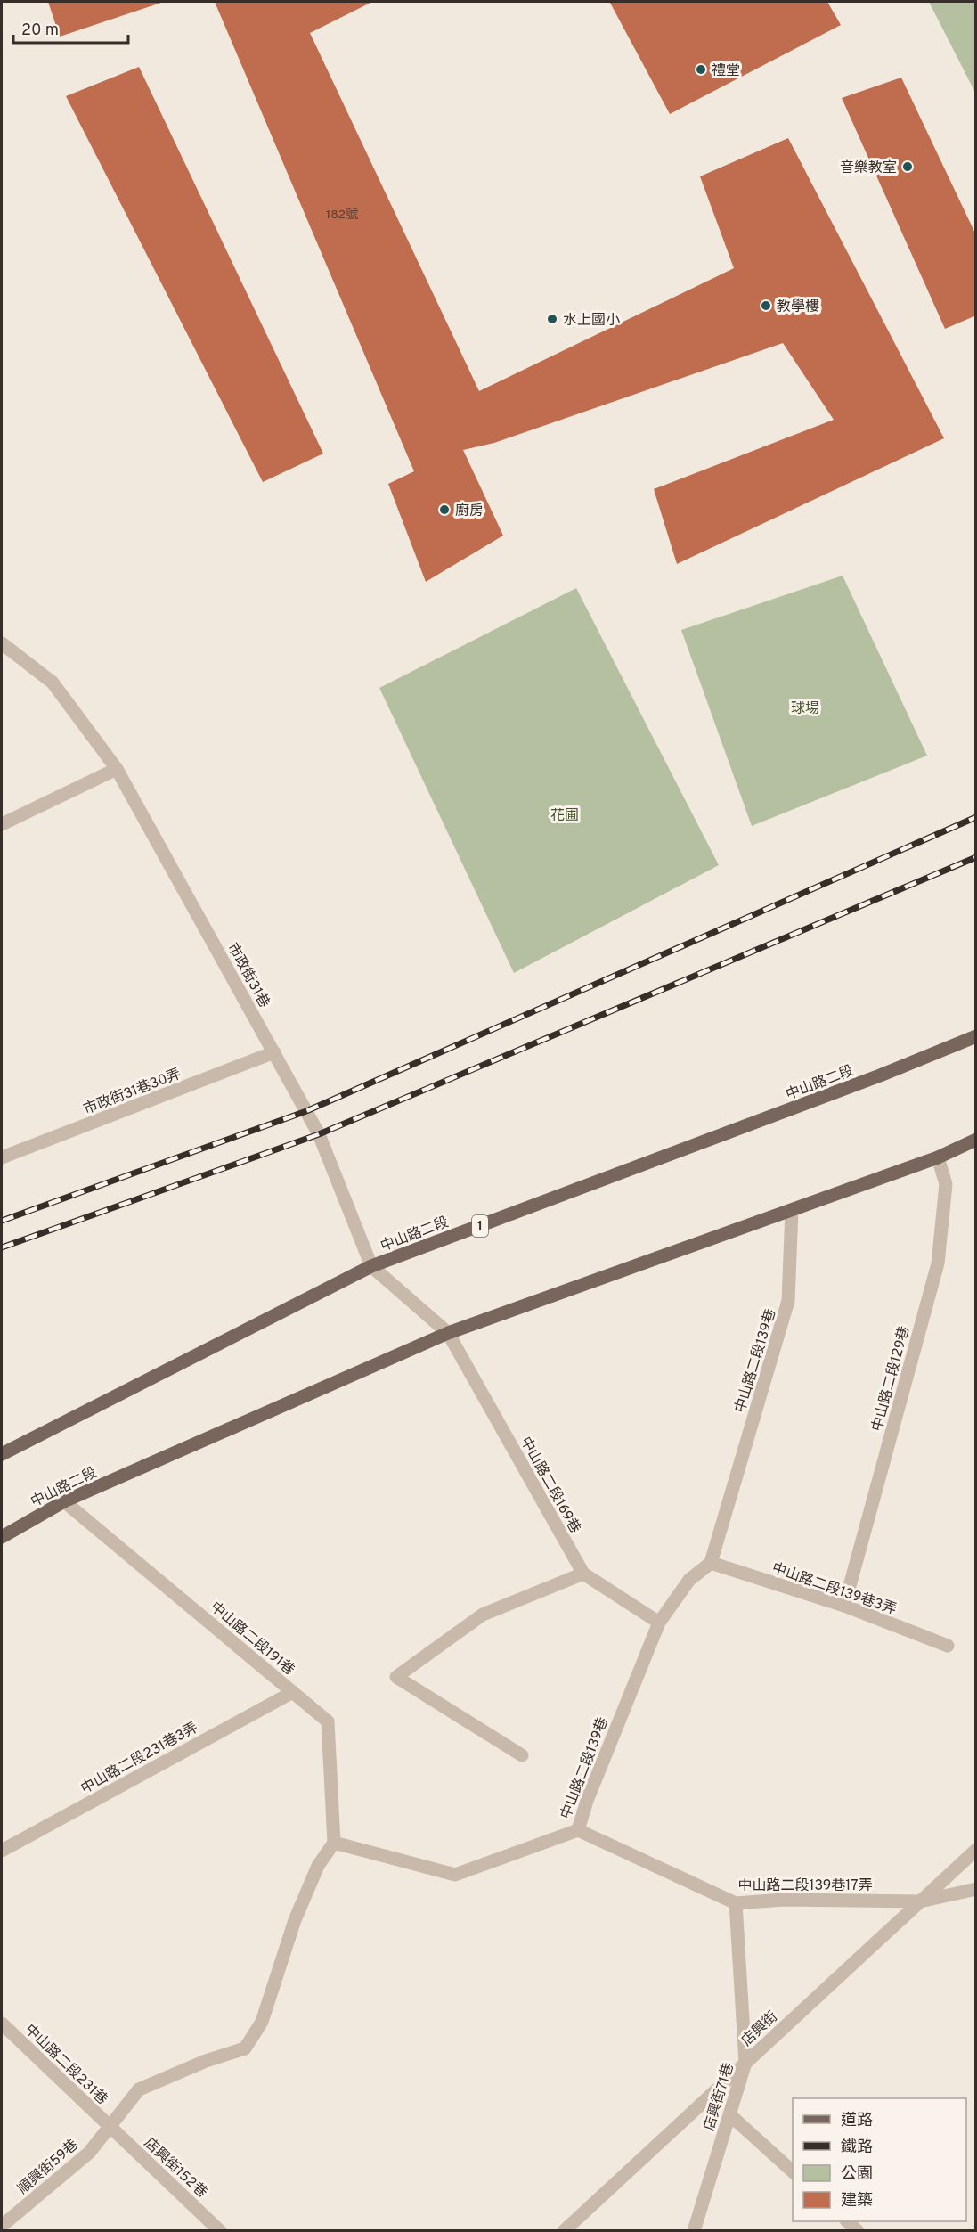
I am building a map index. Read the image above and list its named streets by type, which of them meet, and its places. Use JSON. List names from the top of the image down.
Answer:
{
  "streets": {
    "main road": ["中山路二段", "1"],
    "street": [
      "市政街31巷",
      "市政街31巷30弄",
      "中山路二段139巷",
      "中山路二段129巷",
      "中山路二段169巷",
      "中山路二段139巷3弄",
      "中山路二段191巷",
      "中山路二段231巷3弄",
      "中山路二段139巷17弄",
      "店興街",
      "中山路二段231巷",
      "店興街71巷",
      "順興街59巷",
      "店興街152巷"
    ]
  },
  "crossings": [
    ["市政街31巷", "中山路二段"],
    ["市政街31巷", "市政街31巷30弄"],
    ["市政街31巷", "中山路二段169巷"],
    ["中山路二段", "中山路二段139巷"],
    ["中山路二段", "中山路二段129巷"],
    ["中山路二段", "中山路二段169巷"],
    ["中山路二段", "中山路二段191巷"],
    ["中山路二段139巷", "中山路二段169巷"],
    ["中山路二段139巷", "中山路二段139巷3弄"],
    ["中山路二段139巷", "中山路二段191巷"],
    ["中山路二段139巷", "中山路二段139巷17弄"],
    ["中山路二段129巷", "中山路二段139巷3弄"],
    ["中山路二段191巷", "中山路二段231巷3弄"],
    ["中山路二段139巷17弄", "店興街"],
    ["中山路二段139巷17弄", "店興街71巷"],
    ["店興街", "店興街71巷"],
    ["中山路二段231巷", "順興街59巷"],
    ["中山路二段231巷", "店興街152巷"],
    ["順興街59巷", "店興街152巷"]
  ],
  "parks": ["球場", "花圃"],
  "places": [
    "禮堂",
    "音樂教室",
    "教學樓",
    "水上國小",
    "廚房"
  ],
  "house_numbers": ["182號"],
  "legend": [
    "道路",
    "鐵路",
    "公園",
    "建築"
  ],
  "scale_bar": "20 m"
}
